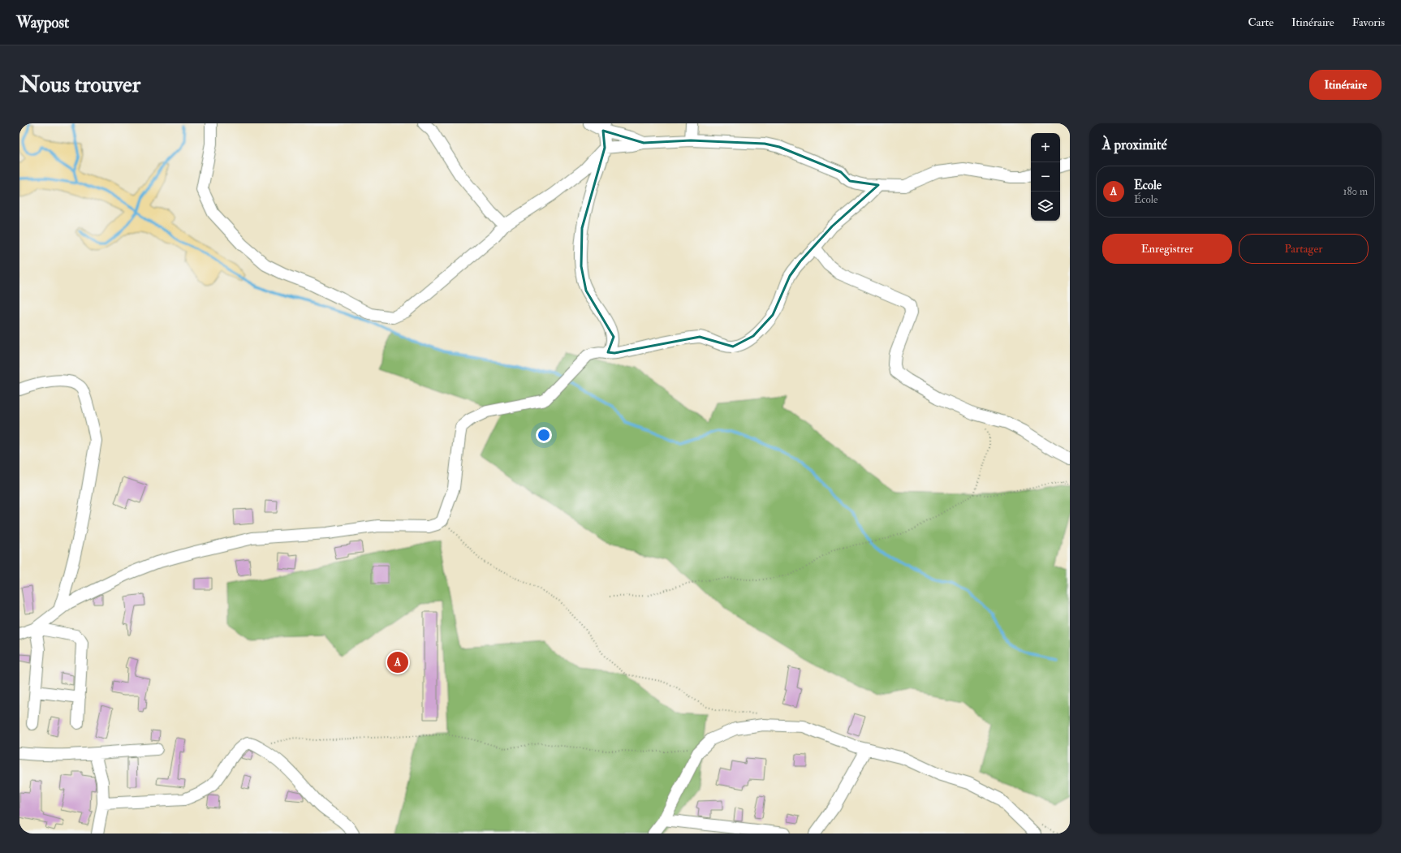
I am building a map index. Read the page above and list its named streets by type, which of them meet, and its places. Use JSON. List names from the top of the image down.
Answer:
{
  "page": {
    "header": "Waypost",
    "nav": ["Carte", "Itinéraire", "Favoris"],
    "buttons": [
      "Itinéraire",
      ["Enregistrer", "Partager"]
    ],
    "title": "Nous trouver",
    "heading": "À proximité",
    "map_buttons": ["+", "−"],
    "list": [
      {
        "mark": "A",
        "name": "Ecole",
        "note": "École",
        "value": "180 m"
      }
    ],
    "pins": "A"
  }
}
